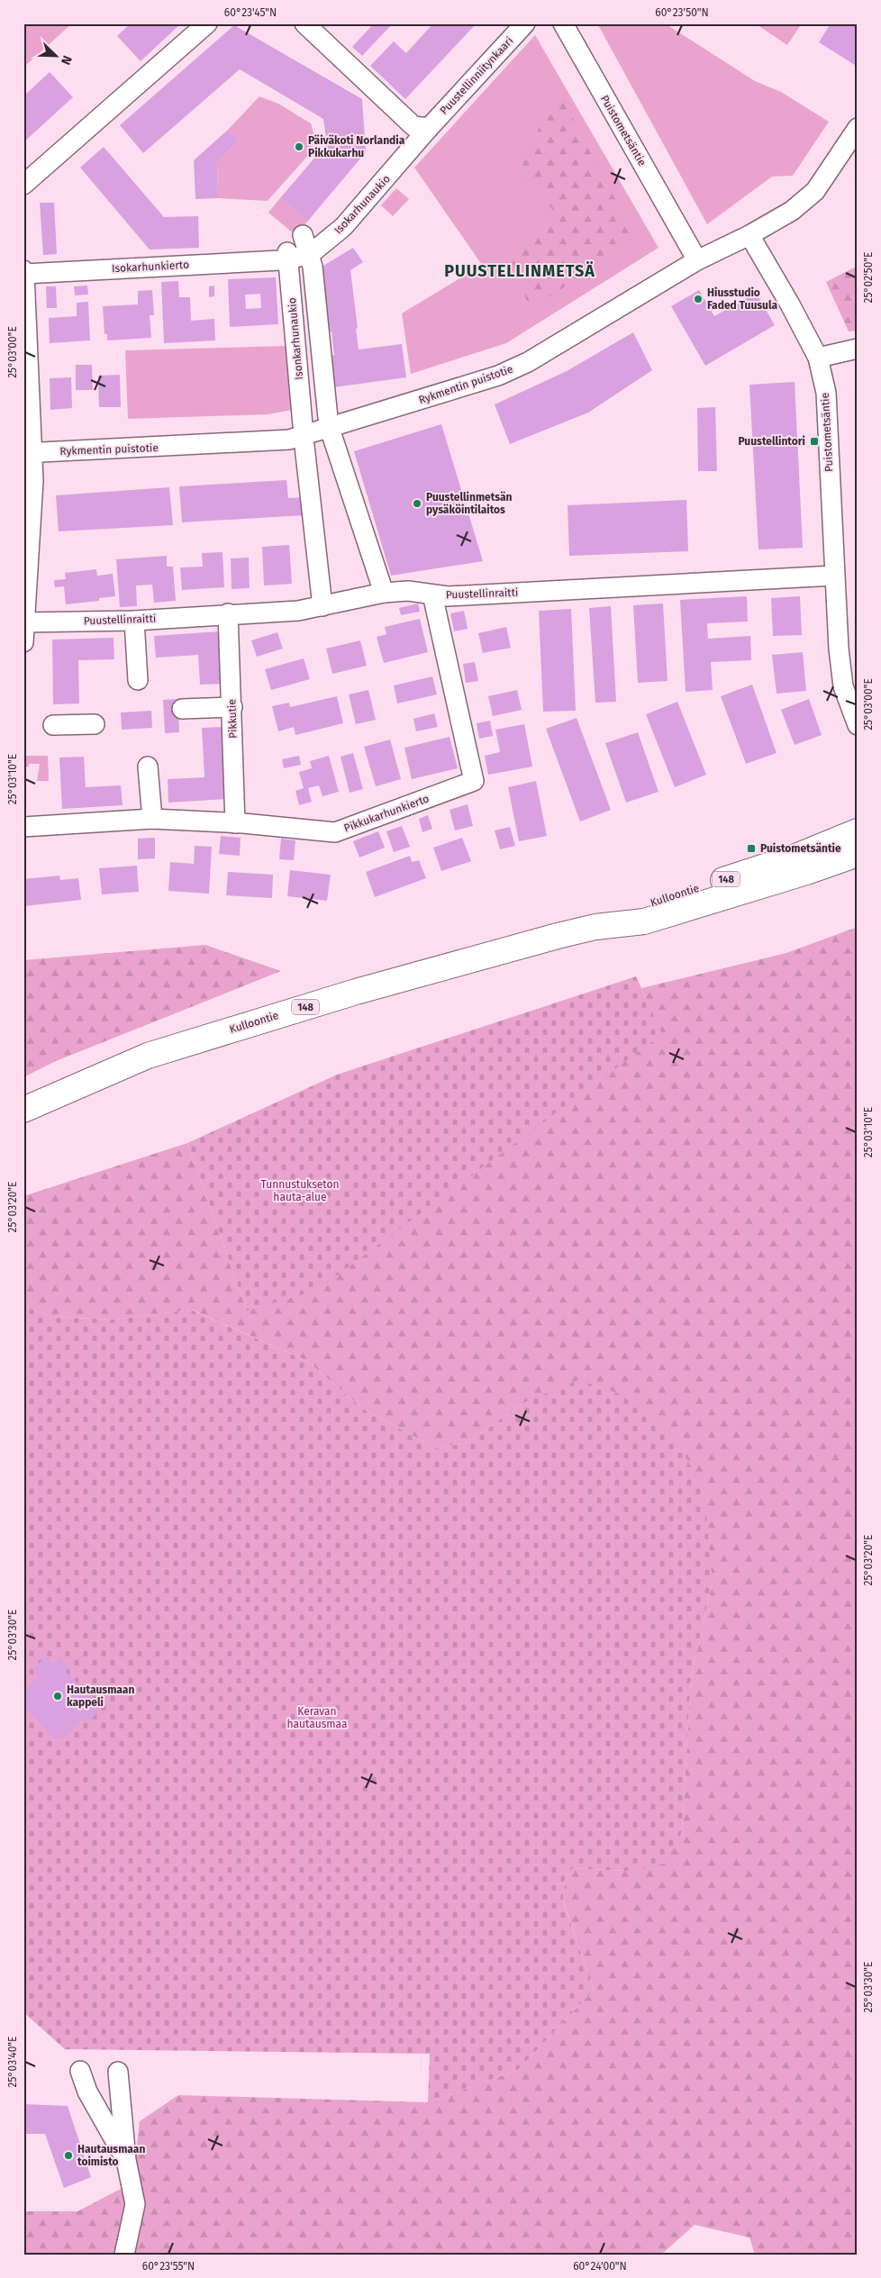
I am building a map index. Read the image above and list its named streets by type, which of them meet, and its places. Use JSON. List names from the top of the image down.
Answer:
{
  "streets": {
    "main road": ["148", "Kulloontie"],
    "street": [
      "Puustellinniitynkaari",
      "Puistometsäntie",
      "Isokarhunaukio",
      "Isokarhunkierto",
      "Isonkarhunaukio",
      "Rykmentin puistotie",
      "Puustellinraitti",
      "Pikkutie",
      "Pikkukarhunkierto"
    ]
  },
  "crossings": [
    ["Puustellinniitynkaari", "Isokarhunaukio"],
    ["Puistometsäntie", "Rykmentin puistotie"],
    ["Puistometsäntie", "Puustellinraitti"],
    ["Isokarhunaukio", "Isokarhunkierto"],
    ["Isokarhunaukio", "Isonkarhunaukio"],
    ["Isokarhunkierto", "Isonkarhunaukio"],
    ["Puustellinraitti", "Pikkutie"],
    ["Puustellinraitti", "Pikkukarhunkierto"],
    ["Pikkutie", "Pikkukarhunkierto"]
  ],
  "districts": ["PUUSTELLINMETSÄ"],
  "parks": ["Tunnustukseton hauta-alue", "Keravan hautausmaa"],
  "places": {
    "other": [
      "Päiväkoti Norlandia Pikkukarhu",
      "Hiusstudio Faded Tuusula",
      "Puustellinmetsän pysäköintilaitos",
      "Hautausmaan kappeli",
      "Hautausmaan toimisto"
    ],
    "transit": ["Puustellintori", "Puistometsäntie"]
  },
  "north": "bottom right",
  "coordinates": [
    "60°23'45\"N",
    "60°23'50\"N",
    "25°02'50\"E",
    "25°03'00\"E",
    "25°03'10\"E",
    "25°03'20\"E",
    "25°03'30\"E",
    "25°03'40\"E",
    "60°23'55\"N",
    "60°24'00\"N"
  ]
}
